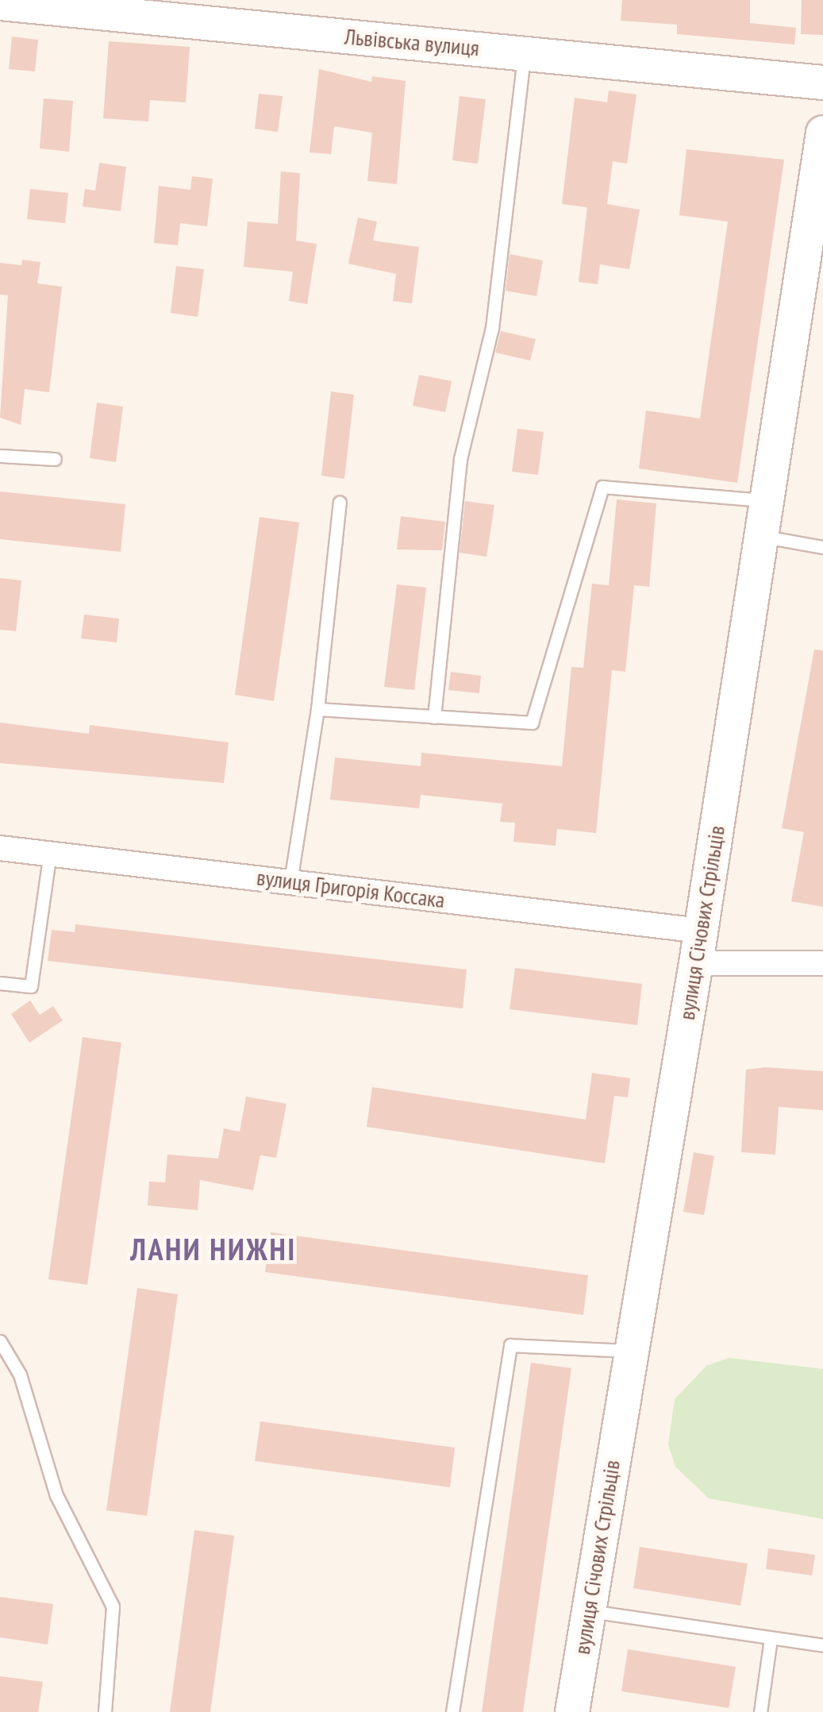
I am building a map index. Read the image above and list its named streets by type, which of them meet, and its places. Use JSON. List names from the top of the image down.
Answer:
{
  "streets": {
    "street": ["Львівська вулиця", "вулиця Григорія Коссака", "вулиця Січових Стрільців"]
  },
  "crossings": [
    ["вулиця Григорія Коссака", "вулиця Січових Стрільців"]
  ],
  "districts": ["ЛАНИ НИЖНІ"]
}
